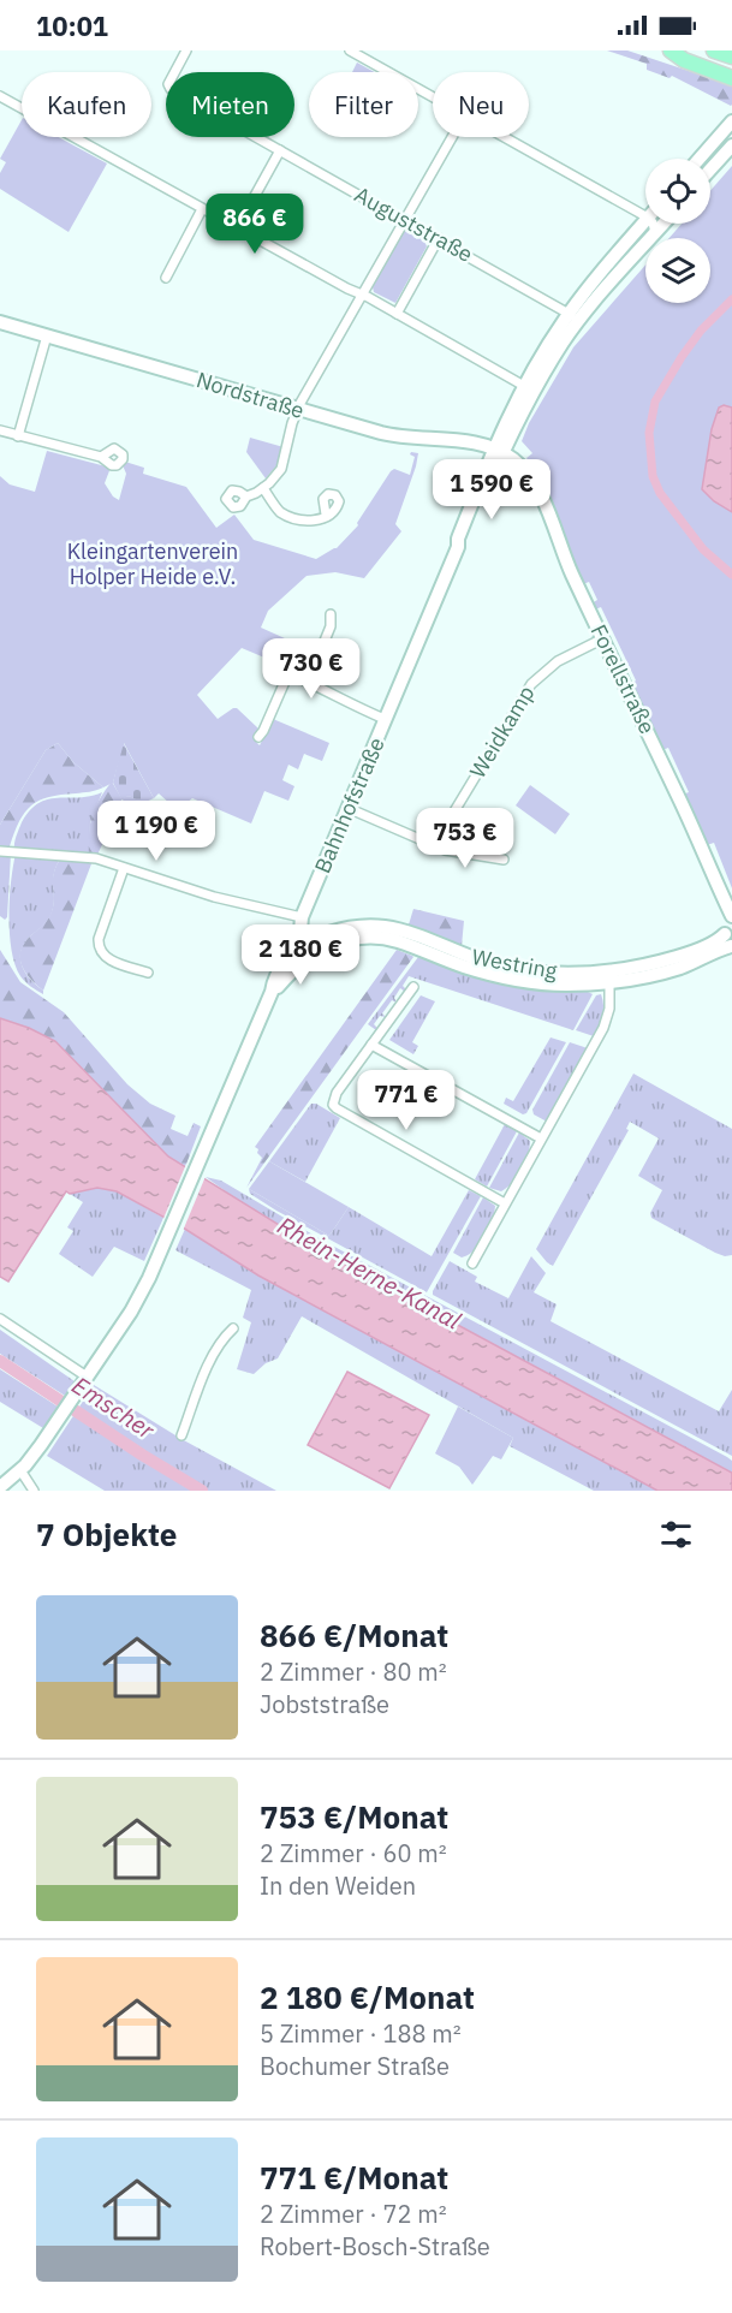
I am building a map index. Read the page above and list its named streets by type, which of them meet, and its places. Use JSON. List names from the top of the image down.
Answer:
{
  "streets": {
    "street": [
      "Auguststraße",
      "Nordstraße",
      "Forellstraße",
      "Weidkamp",
      "Bahnhofstraße",
      "Westring"
    ]
  },
  "crossings": [
    ["Auguststraße", "Bahnhofstraße"],
    ["Nordstraße", "Forellstraße"],
    ["Nordstraße", "Bahnhofstraße"],
    ["Forellstraße", "Weidkamp"],
    ["Forellstraße", "Bahnhofstraße"]
  ],
  "water": ["Rhein-Herne-Kanal", "Emscher"],
  "parks": ["Kleingartenverein Holper Heide e.V."],
  "page": {
    "status": "10:01",
    "chip": [
      "Kaufen",
      "Mieten",
      "Filter",
      "Neu"
    ],
    "price": [
      "866 €",
      "1 590 €",
      "730 €",
      "1 190 €",
      "753 €",
      "2 180 €",
      "771 €"
    ],
    "heading": "7 Objekte",
    "list": [
      {
        "name": "866 €/Monat",
        "note": "2 Zimmer · 80 m² · Jobststraße"
      },
      {
        "name": "753 €/Monat",
        "note": "2 Zimmer · 60 m² · In den Weiden"
      },
      {
        "name": "2 180 €/Monat",
        "note": "5 Zimmer · 188 m² · Bochumer Straße"
      },
      {
        "name": "771 €/Monat",
        "note": "2 Zimmer · 72 m² · Robert-Bosch-Straße"
      }
    ]
  }
}
